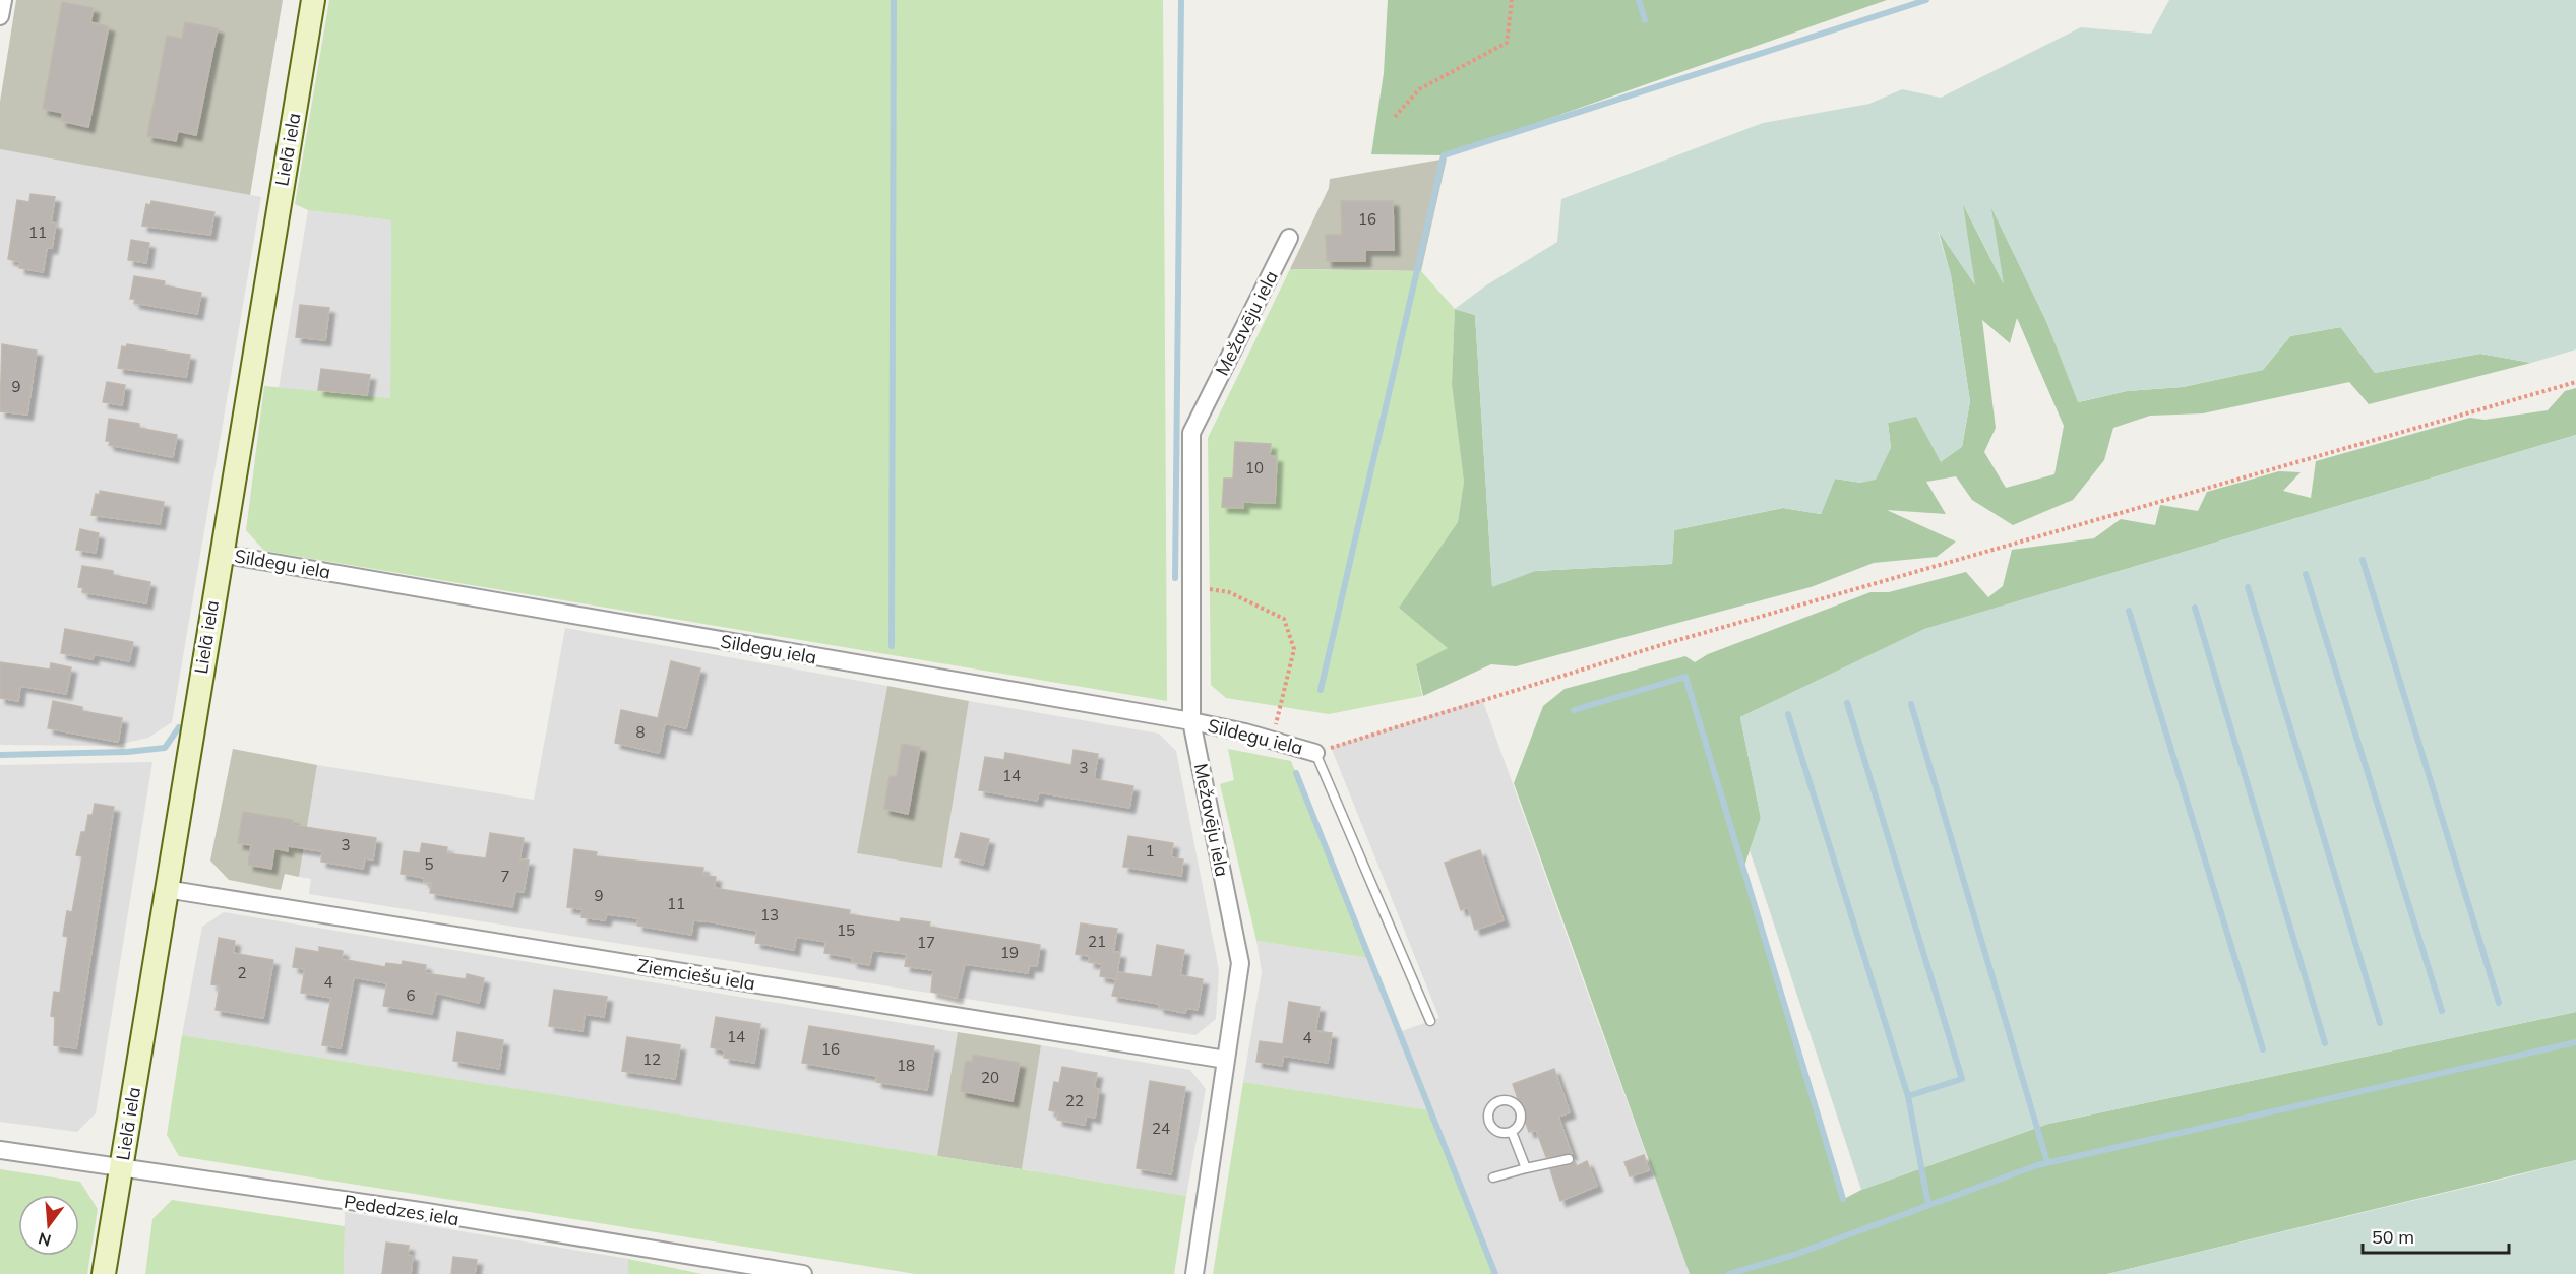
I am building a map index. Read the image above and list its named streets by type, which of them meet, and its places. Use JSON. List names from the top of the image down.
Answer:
{
  "streets": {
    "street": [
      "Lielā iela",
      "Mežavēju iela",
      "Sildegu iela",
      "Ziemciešu iela",
      "Pededzes iela"
    ]
  },
  "crossings": [
    ["Lielā iela", "Sildegu iela"],
    ["Lielā iela", "Ziemciešu iela"],
    ["Lielā iela", "Pededzes iela"],
    ["Mežavēju iela", "Sildegu iela"],
    ["Mežavēju iela", "Ziemciešu iela"]
  ],
  "house_numbers": [
    "16",
    "11",
    "9",
    "10",
    "8",
    "3",
    "14",
    "3",
    "1",
    "5",
    "7",
    "9",
    "11",
    "13",
    "15",
    "21",
    "17",
    "19",
    "2",
    "4",
    "6",
    "14",
    "4",
    "16",
    "12",
    "18",
    "20",
    "22",
    "24"
  ],
  "scale_bar": "50 m",
  "north": "bottom"
}
